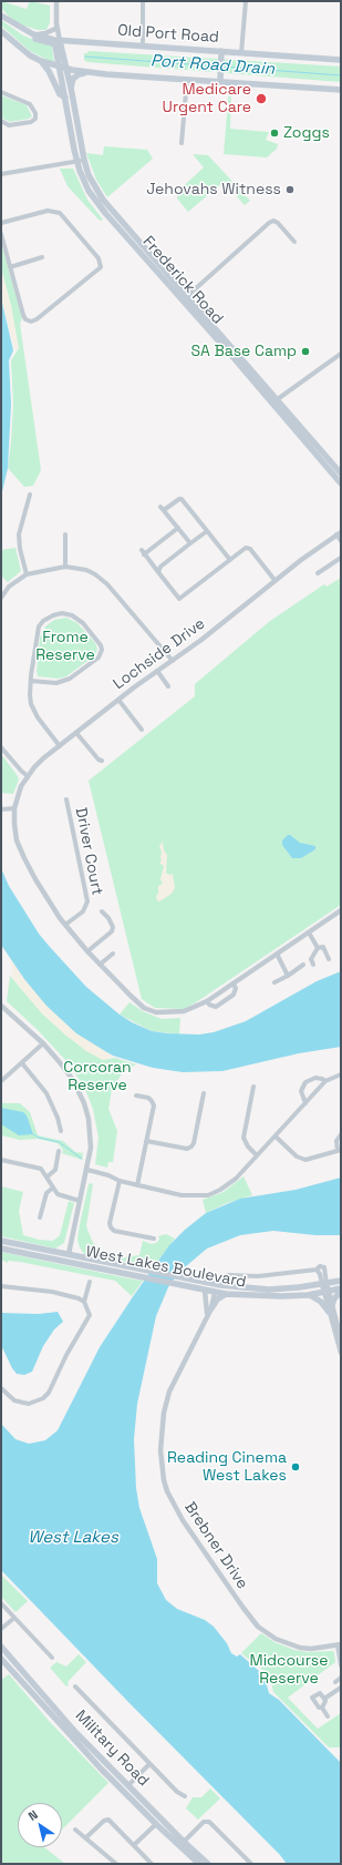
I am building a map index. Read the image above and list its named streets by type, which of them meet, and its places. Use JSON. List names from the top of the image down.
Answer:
{
  "streets": {
    "main road": [
      "Old Port Road",
      "Frederick Road",
      "West Lakes Boulevard",
      "Military Road"
    ],
    "street": ["Lochside Drive", "Driver Court", "Brebner Drive"]
  },
  "crossings": [
    ["Lochside Drive", "Driver Court"],
    ["West Lakes Boulevard", "Brebner Drive"]
  ],
  "water": ["Port Road Drain", "West Lakes"],
  "parks": ["Frome Reserve", "Corcoran Reserve", "Midcourse Reserve"],
  "places": [
    "Medicare Urgent Care",
    "Zoggs",
    "Jehovahs Witness",
    "SA Base Camp",
    "Reading Cinema West Lakes"
  ],
  "north": "top left"
}
